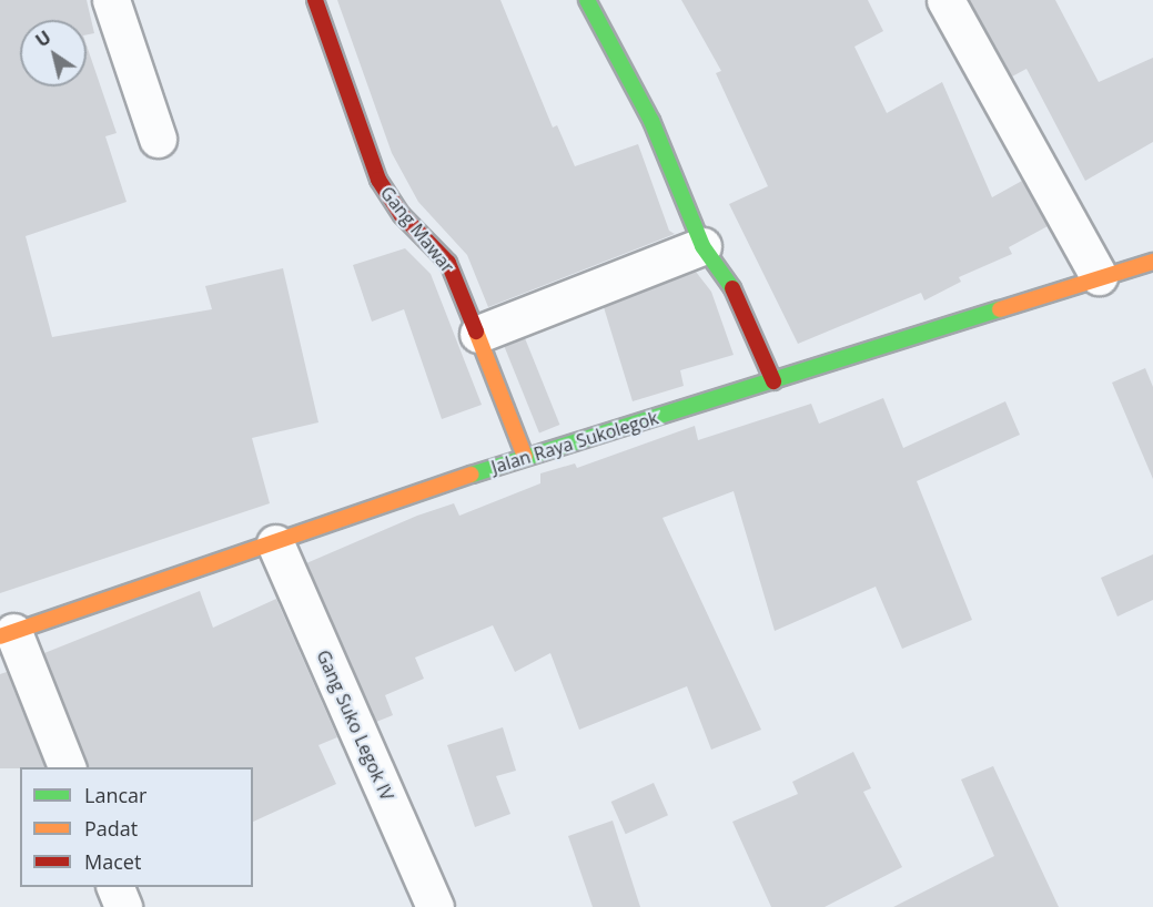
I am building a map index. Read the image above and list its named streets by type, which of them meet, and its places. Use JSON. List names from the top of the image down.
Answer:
{
  "streets": {
    "street": ["Gang Mawar", "Jalan Raya Sukolegok", "Gang Suko Legok IV"]
  },
  "crossings": [
    ["Gang Mawar", "Jalan Raya Sukolegok"],
    ["Jalan Raya Sukolegok", "Gang Suko Legok IV"]
  ],
  "legend": ["Lancar", "Padat", "Macet"],
  "north": "top left"
}
